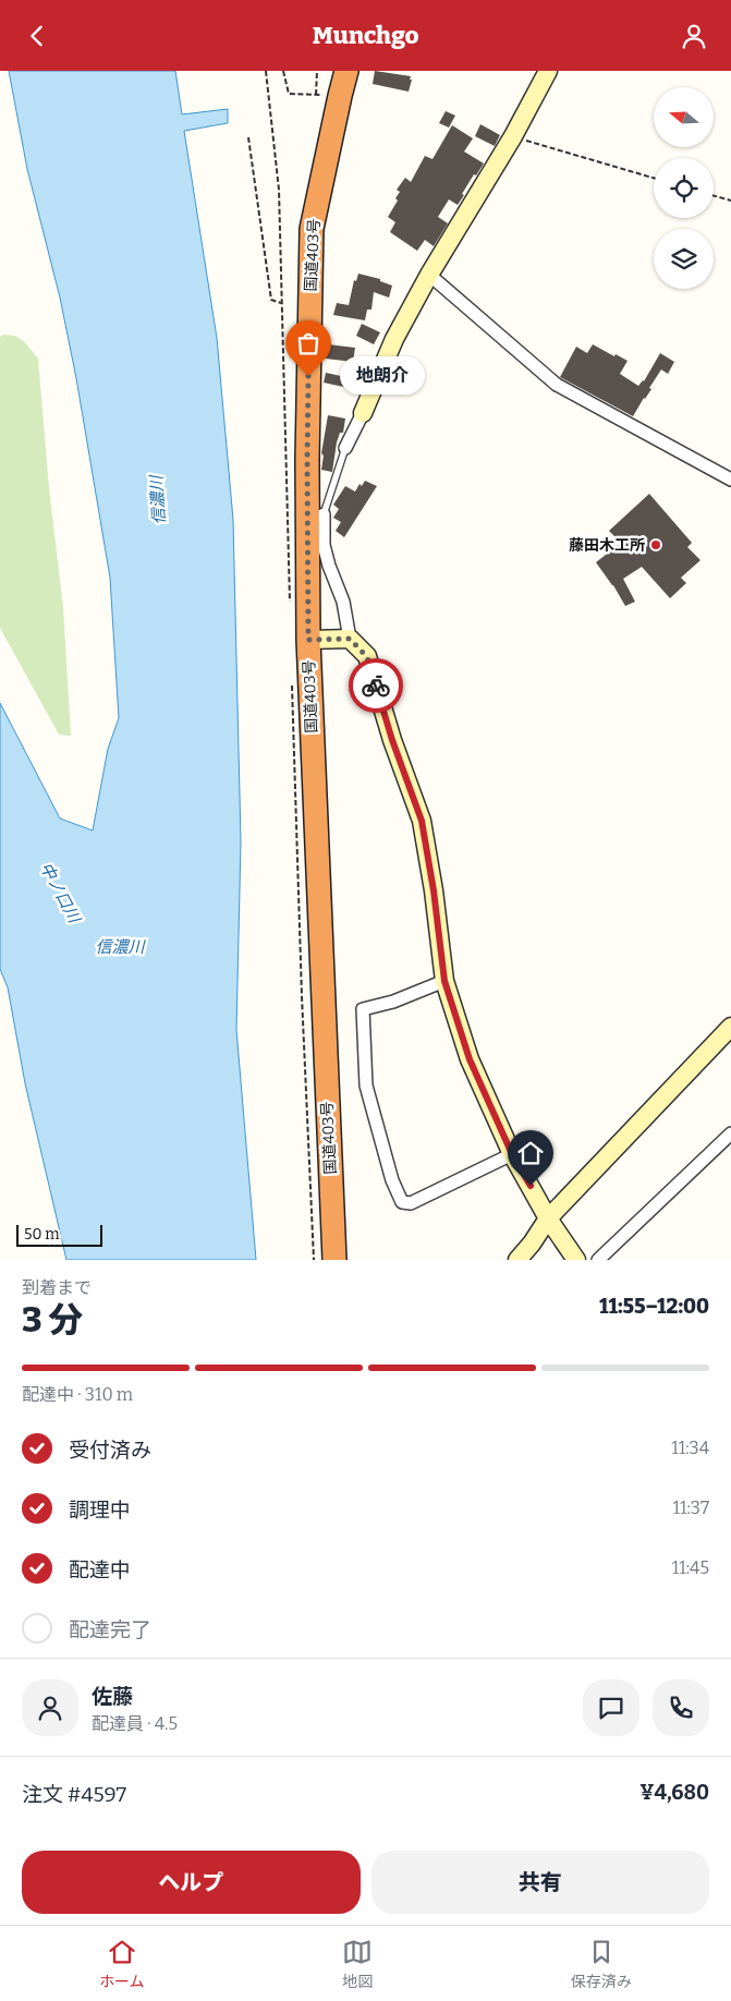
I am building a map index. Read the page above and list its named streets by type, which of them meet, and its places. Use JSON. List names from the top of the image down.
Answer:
{
  "streets": {
    "highway": ["国道403号"]
  },
  "water": ["信濃川", "中ノ口川"],
  "places": ["地朗介", "藤田木工所"],
  "scale_bar": "50 m",
  "north": "left",
  "page": {
    "header": "Munchgo",
    "bubble": "地朗介",
    "scale": "50 m",
    "heading": ["3 分", "到着まで", "11:55–12:00"],
    "panel": [
      "佐藤",
      "配達員 · 4.5",
      "注文 #4597",
      "¥4,680"
    ],
    "bar": "配達中 · 310 m",
    "list": [
      ["受付済み", "11:34"],
      ["調理中", "11:37"],
      ["配達中", "11:45"],
      "配達完了"
    ],
    "buttons": ["ヘルプ", "共有"],
    "tabs": ["ホーム", "地図", "保存済み"]
  }
}
